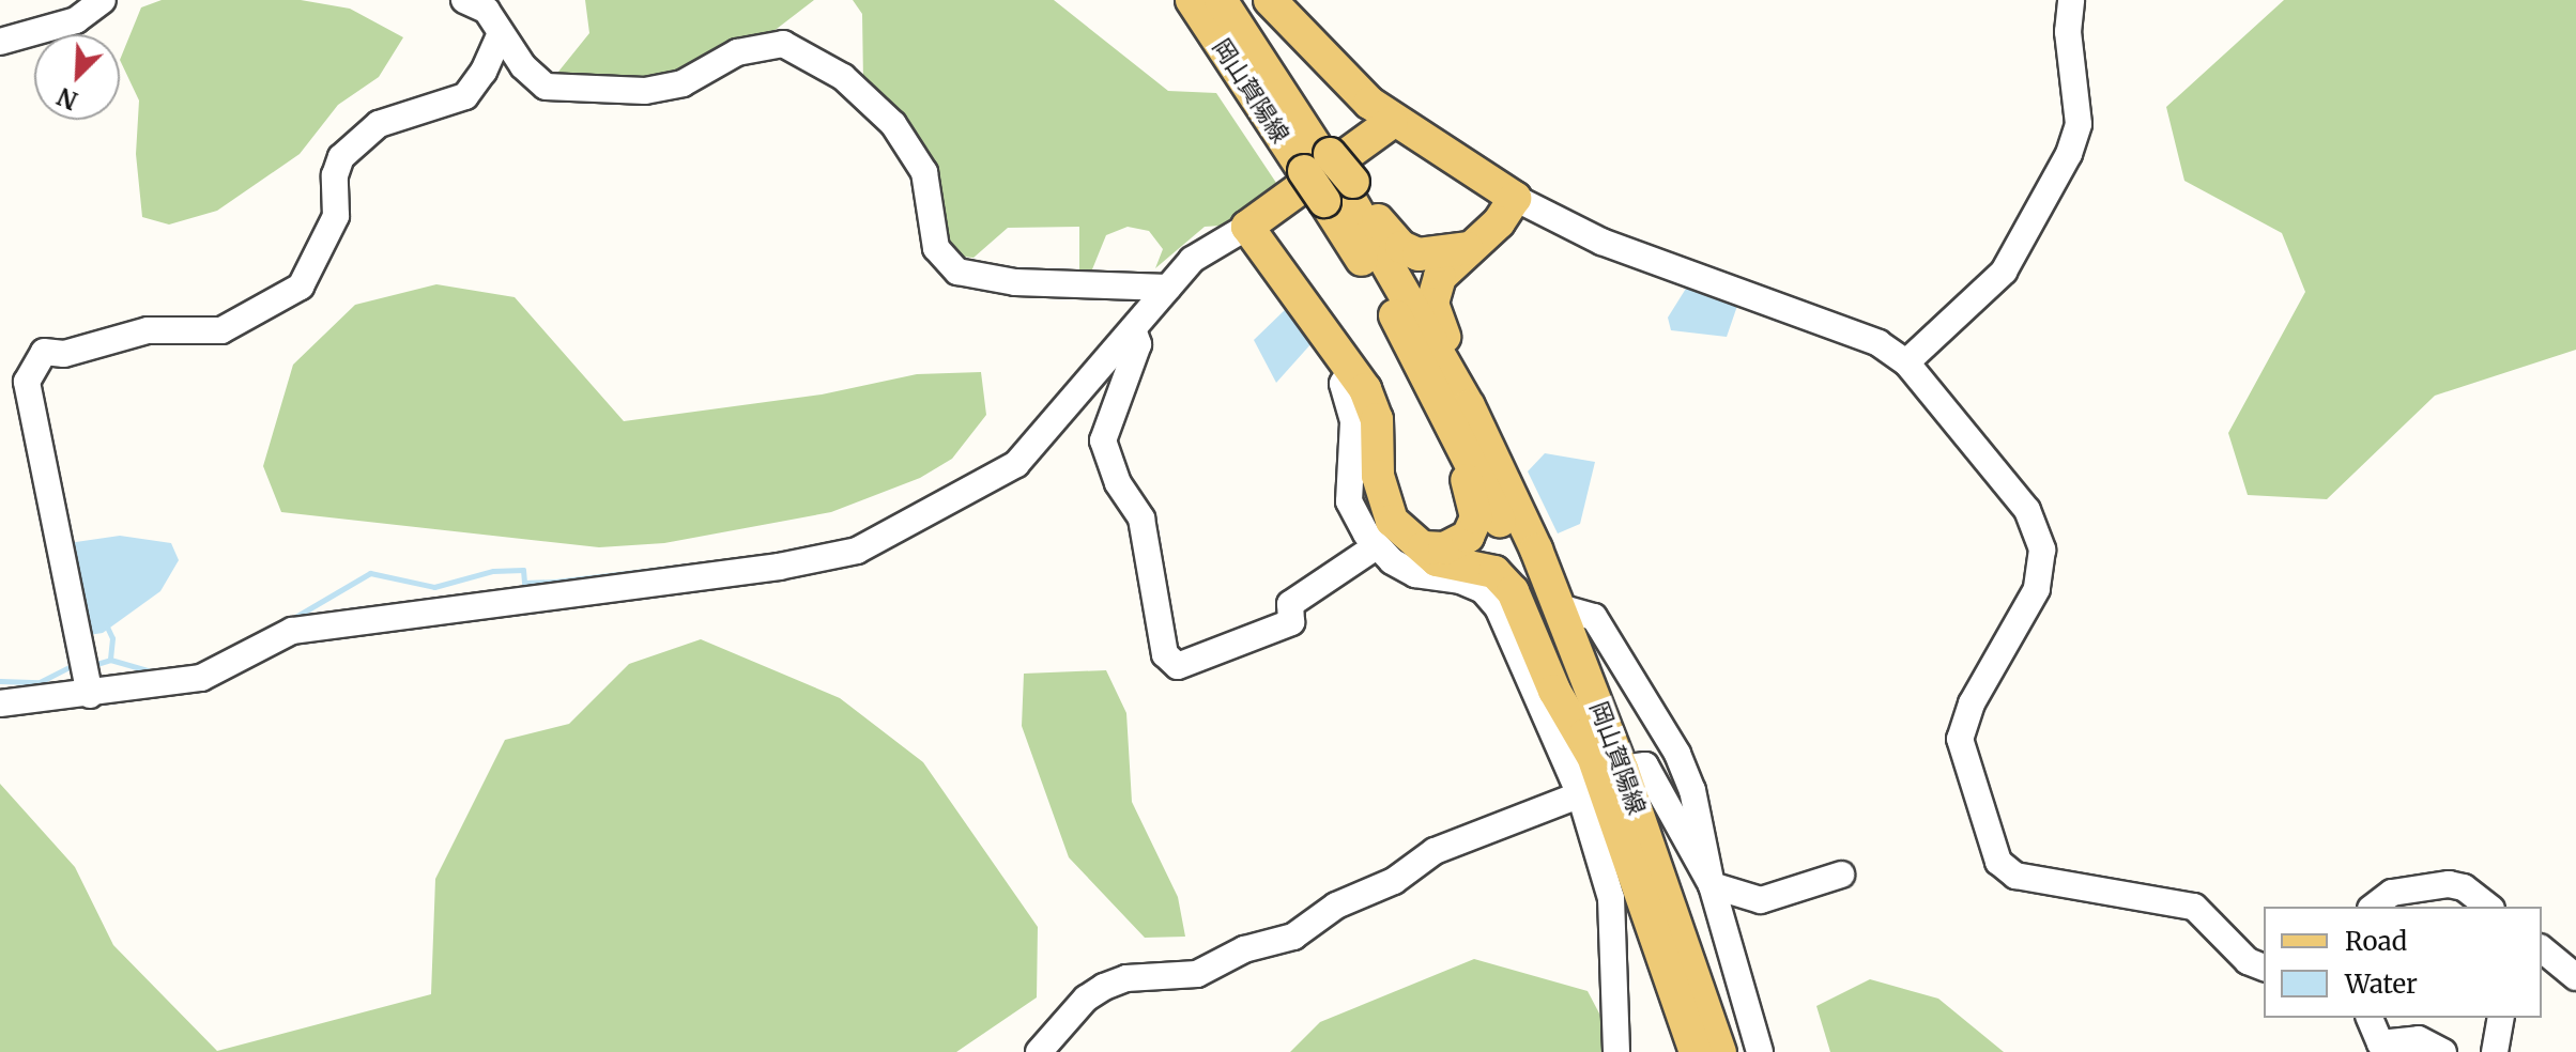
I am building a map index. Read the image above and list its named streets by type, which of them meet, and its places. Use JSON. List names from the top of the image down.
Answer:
{
  "streets": {
    "main road": ["岡山賀陽線"]
  },
  "legend": ["Road", "Water"],
  "north": "bottom left"
}
